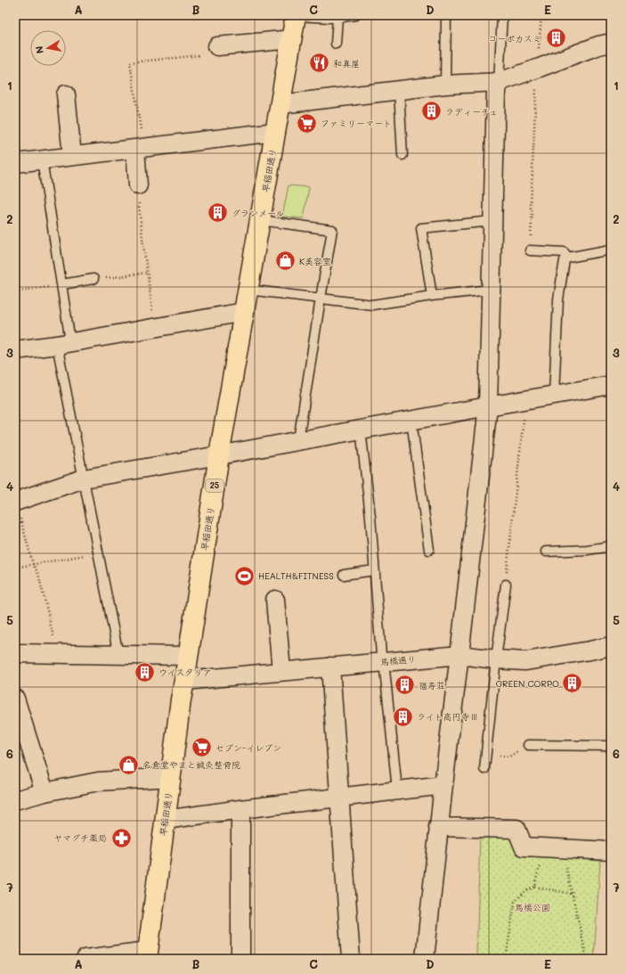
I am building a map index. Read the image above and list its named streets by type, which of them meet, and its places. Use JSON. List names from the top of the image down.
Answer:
{
  "streets": {
    "main road": ["早稲田通り", "25"],
    "street": ["馬橋通り"]
  },
  "crossings": [
    ["早稲田通り", "馬橋通り"]
  ],
  "parks": ["馬橋公園"],
  "places": {
    "building": [
      "コーポカスミ",
      "ラディーチェ",
      "グランメール",
      "ウイスタリア",
      "GREEN CORPO",
      "福寿荘",
      "ライト高円寺Ⅲ"
    ],
    "restaurant": ["和真屋"],
    "supermarket": ["ファミリーマート", "セブン-イレブン"],
    "shop": ["K美容室", "名倉堂やまと鍼灸整骨院"],
    "sports": ["HEALTH&FITNESS"],
    "pharmacy": ["ヤマグチ薬局"]
  },
  "north": "left",
  "grid": {
    "columns": [
      "A",
      "B",
      "C",
      "D",
      "E"
    ],
    "rows": [
      "1",
      "2",
      "3",
      "4",
      "5",
      "6",
      "7"
    ]
  }
}
